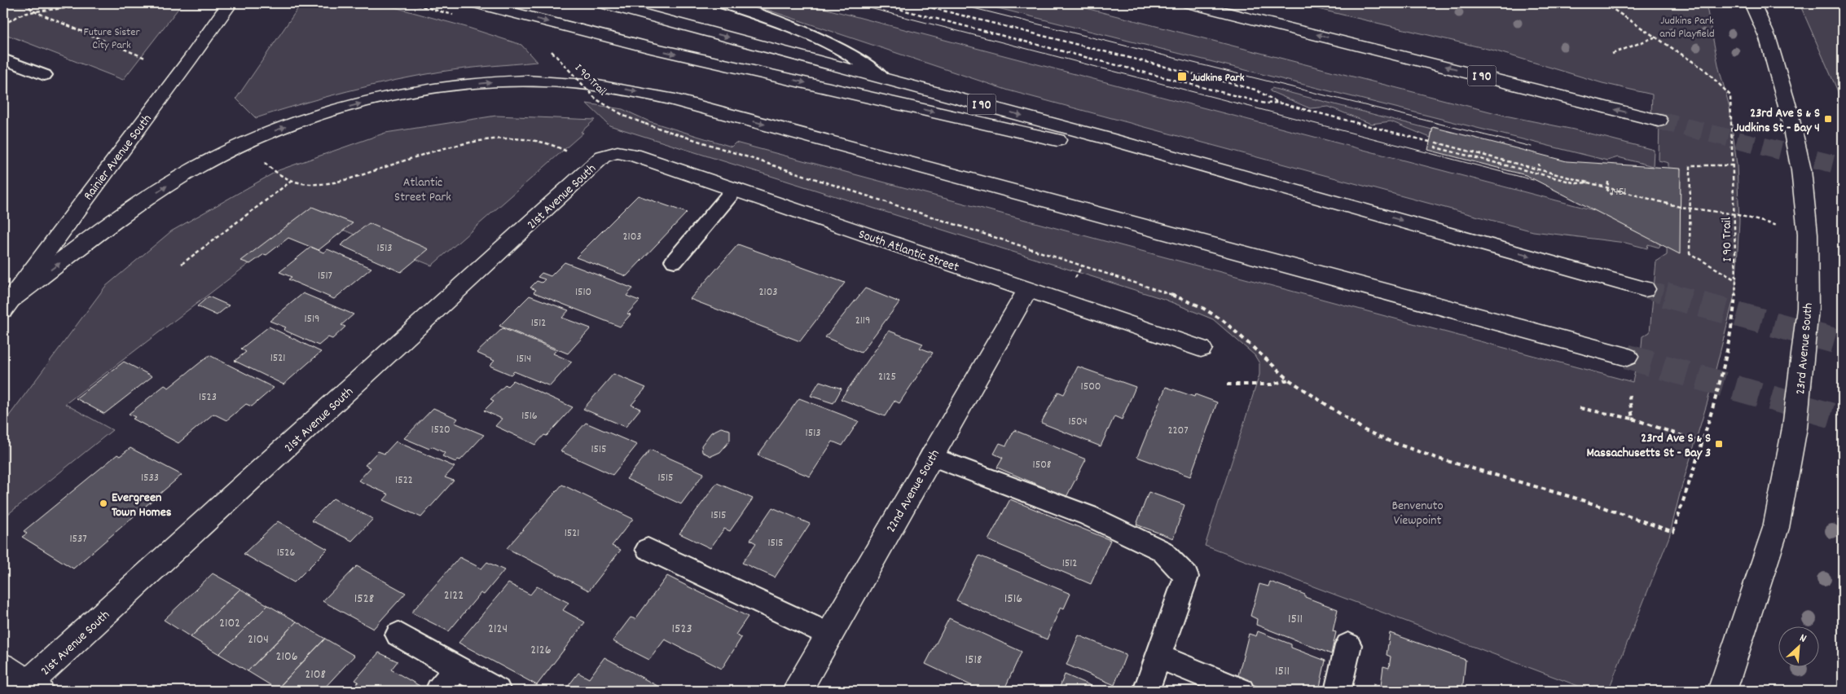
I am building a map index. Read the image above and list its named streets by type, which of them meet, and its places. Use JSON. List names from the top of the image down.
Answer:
{
  "streets": {
    "main road": [
      "I 90",
      "Rainier Avenue South",
      "21st Avenue South",
      "South Atlantic Street",
      "23rd Avenue South",
      "22nd Avenue South"
    ],
    "path": ["I 90 Trail"]
  },
  "crossings": [
    ["21st Avenue South", "South Atlantic Street"],
    ["South Atlantic Street", "22nd Avenue South"]
  ],
  "parks": [
    "Judkins Park and Playfield",
    "Future Sister City Park",
    "Atlantic Street Park",
    "Benvenuto Viewpoint"
  ],
  "places": {
    "transit": ["Judkins Park", "23rd Ave S & S Judkins St - Bay 4", "23rd Ave S & S Massachusetts St - Bay 3"],
    "other": ["Evergreen Town Homes"]
  },
  "house_numbers": [
    "1451",
    "2103",
    "1513",
    "1517",
    "1510",
    "2103",
    "1519",
    "2119",
    "1512",
    "1521",
    "1514",
    "2125",
    "1500",
    "1523",
    "1516",
    "1504",
    "1520",
    "2207",
    "1513",
    "1515",
    "1508",
    "1533",
    "1515",
    "1522",
    "1515",
    "1521",
    "1537",
    "1515",
    "1526",
    "1512",
    "2122",
    "1528",
    "1516",
    "1511",
    "2102",
    "2124",
    "1523",
    "2104",
    "2126",
    "2106",
    "1518",
    "1511",
    "2108"
  ],
  "north": "top right"
}
